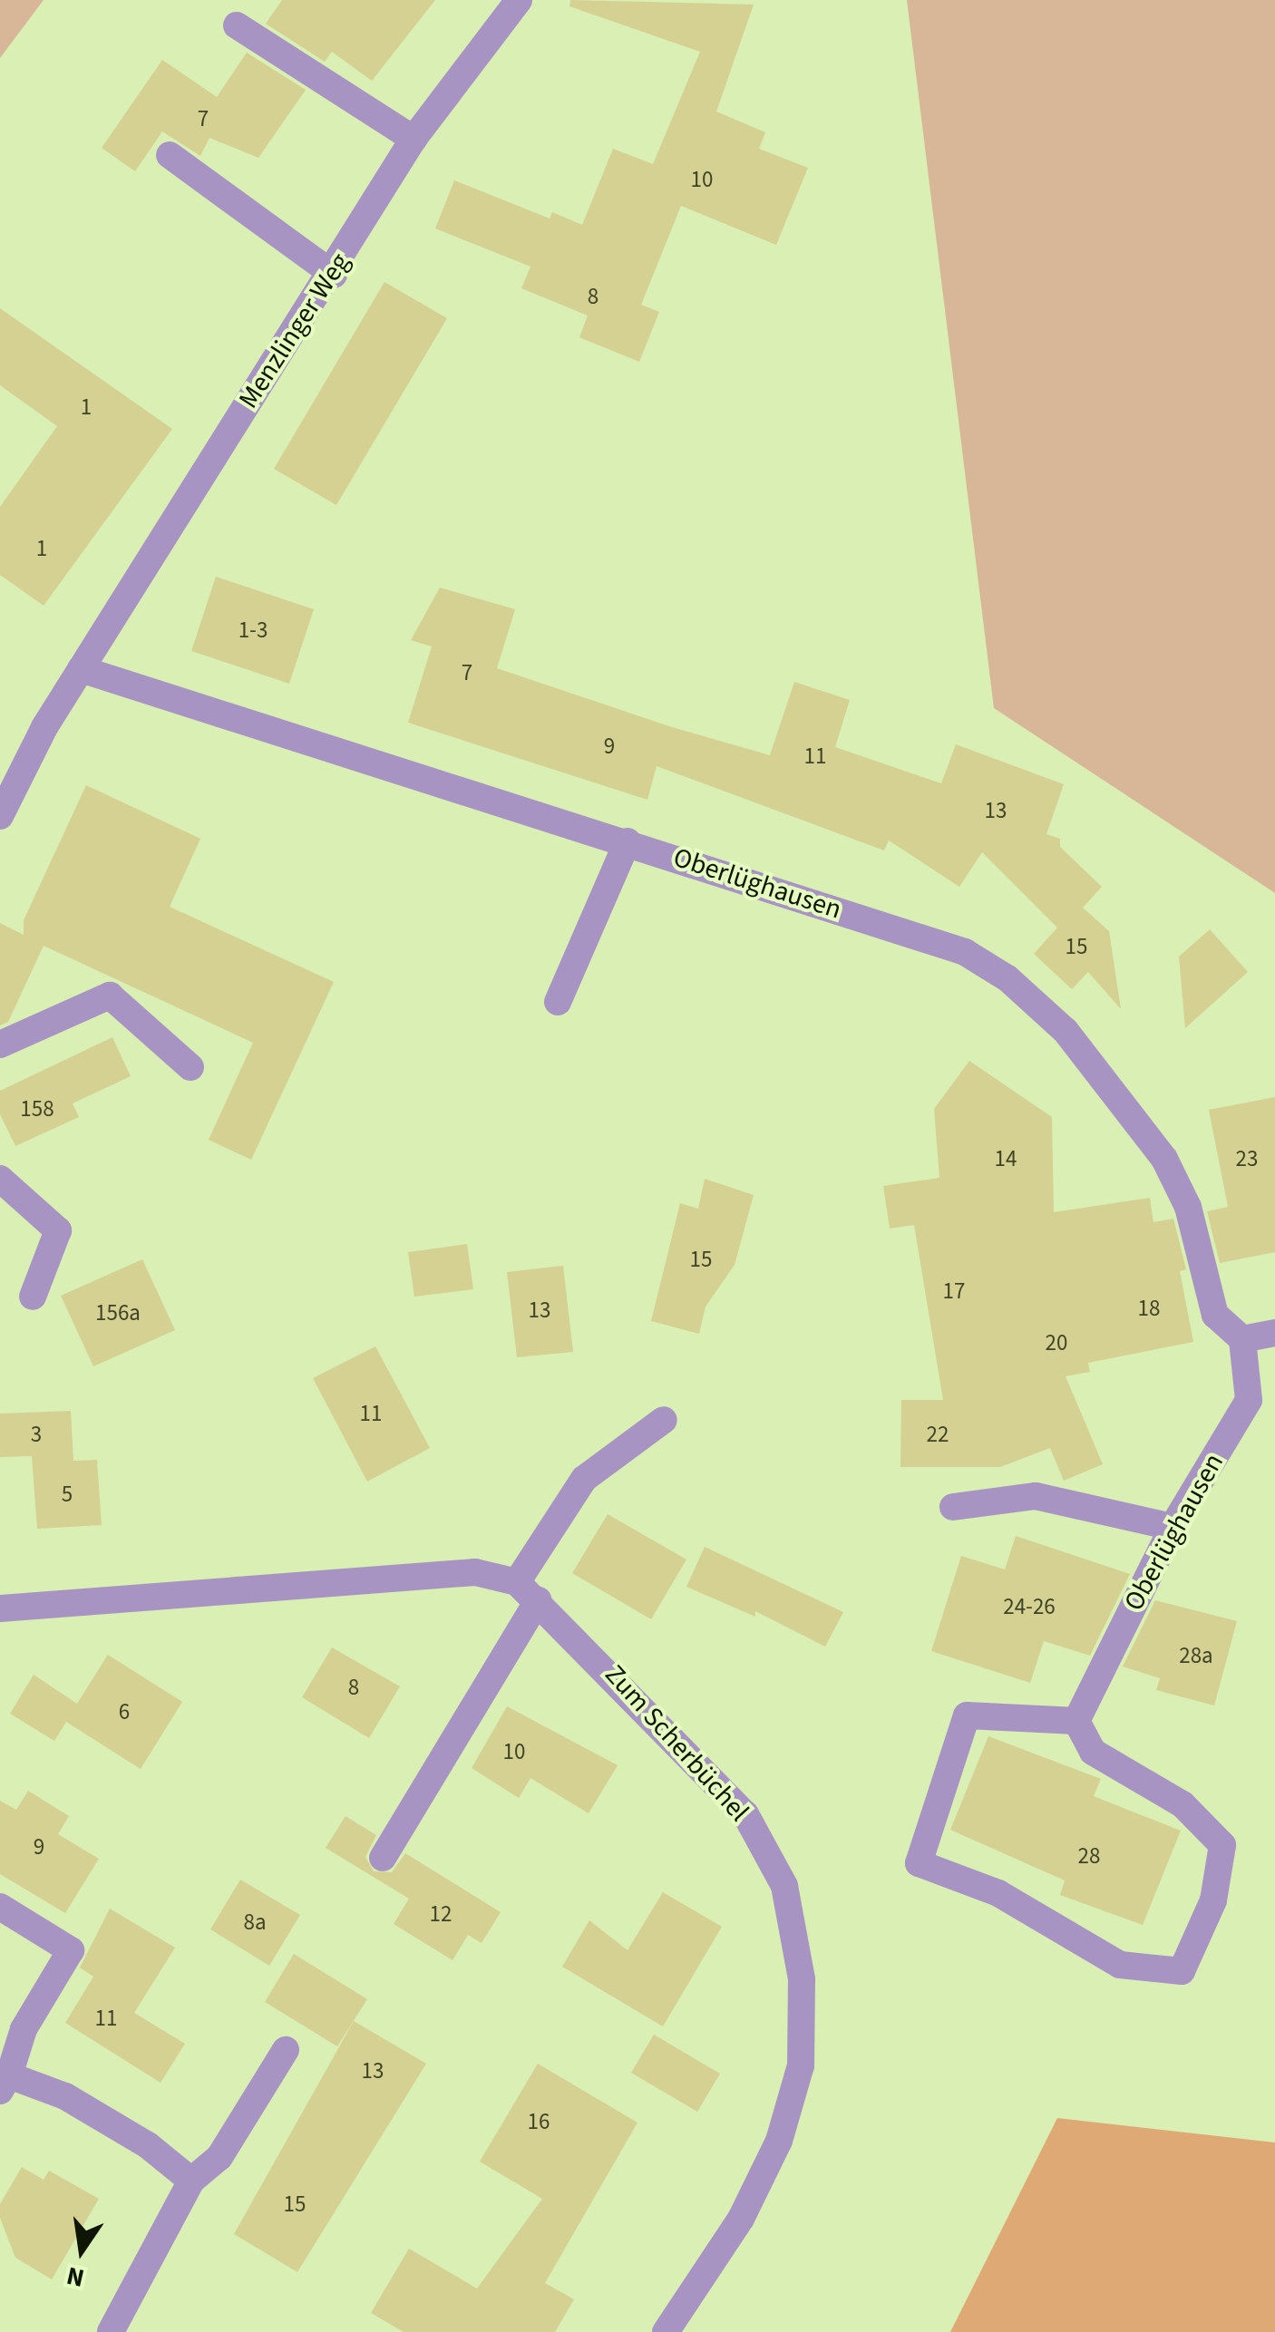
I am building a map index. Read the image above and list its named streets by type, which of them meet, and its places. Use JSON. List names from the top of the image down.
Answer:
{
  "streets": {
    "street": ["Menzlinger Weg", "Oberlüghausen", "Zum Scherbüchel"]
  },
  "crossings": [
    ["Menzlinger Weg", "Oberlüghausen"]
  ],
  "house_numbers": [
    "7",
    "10",
    "8",
    "1",
    "1",
    "1-3",
    "7",
    "9",
    "11",
    "13",
    "15",
    "158",
    "14",
    "23",
    "15",
    "17",
    "18",
    "13",
    "156a",
    "20",
    "11",
    "3",
    "22",
    "5",
    "24-26",
    "28a",
    "8",
    "6",
    "10",
    "9",
    "28",
    "12",
    "8a",
    "11",
    "13",
    "16",
    "15"
  ],
  "north": "bottom"
}
